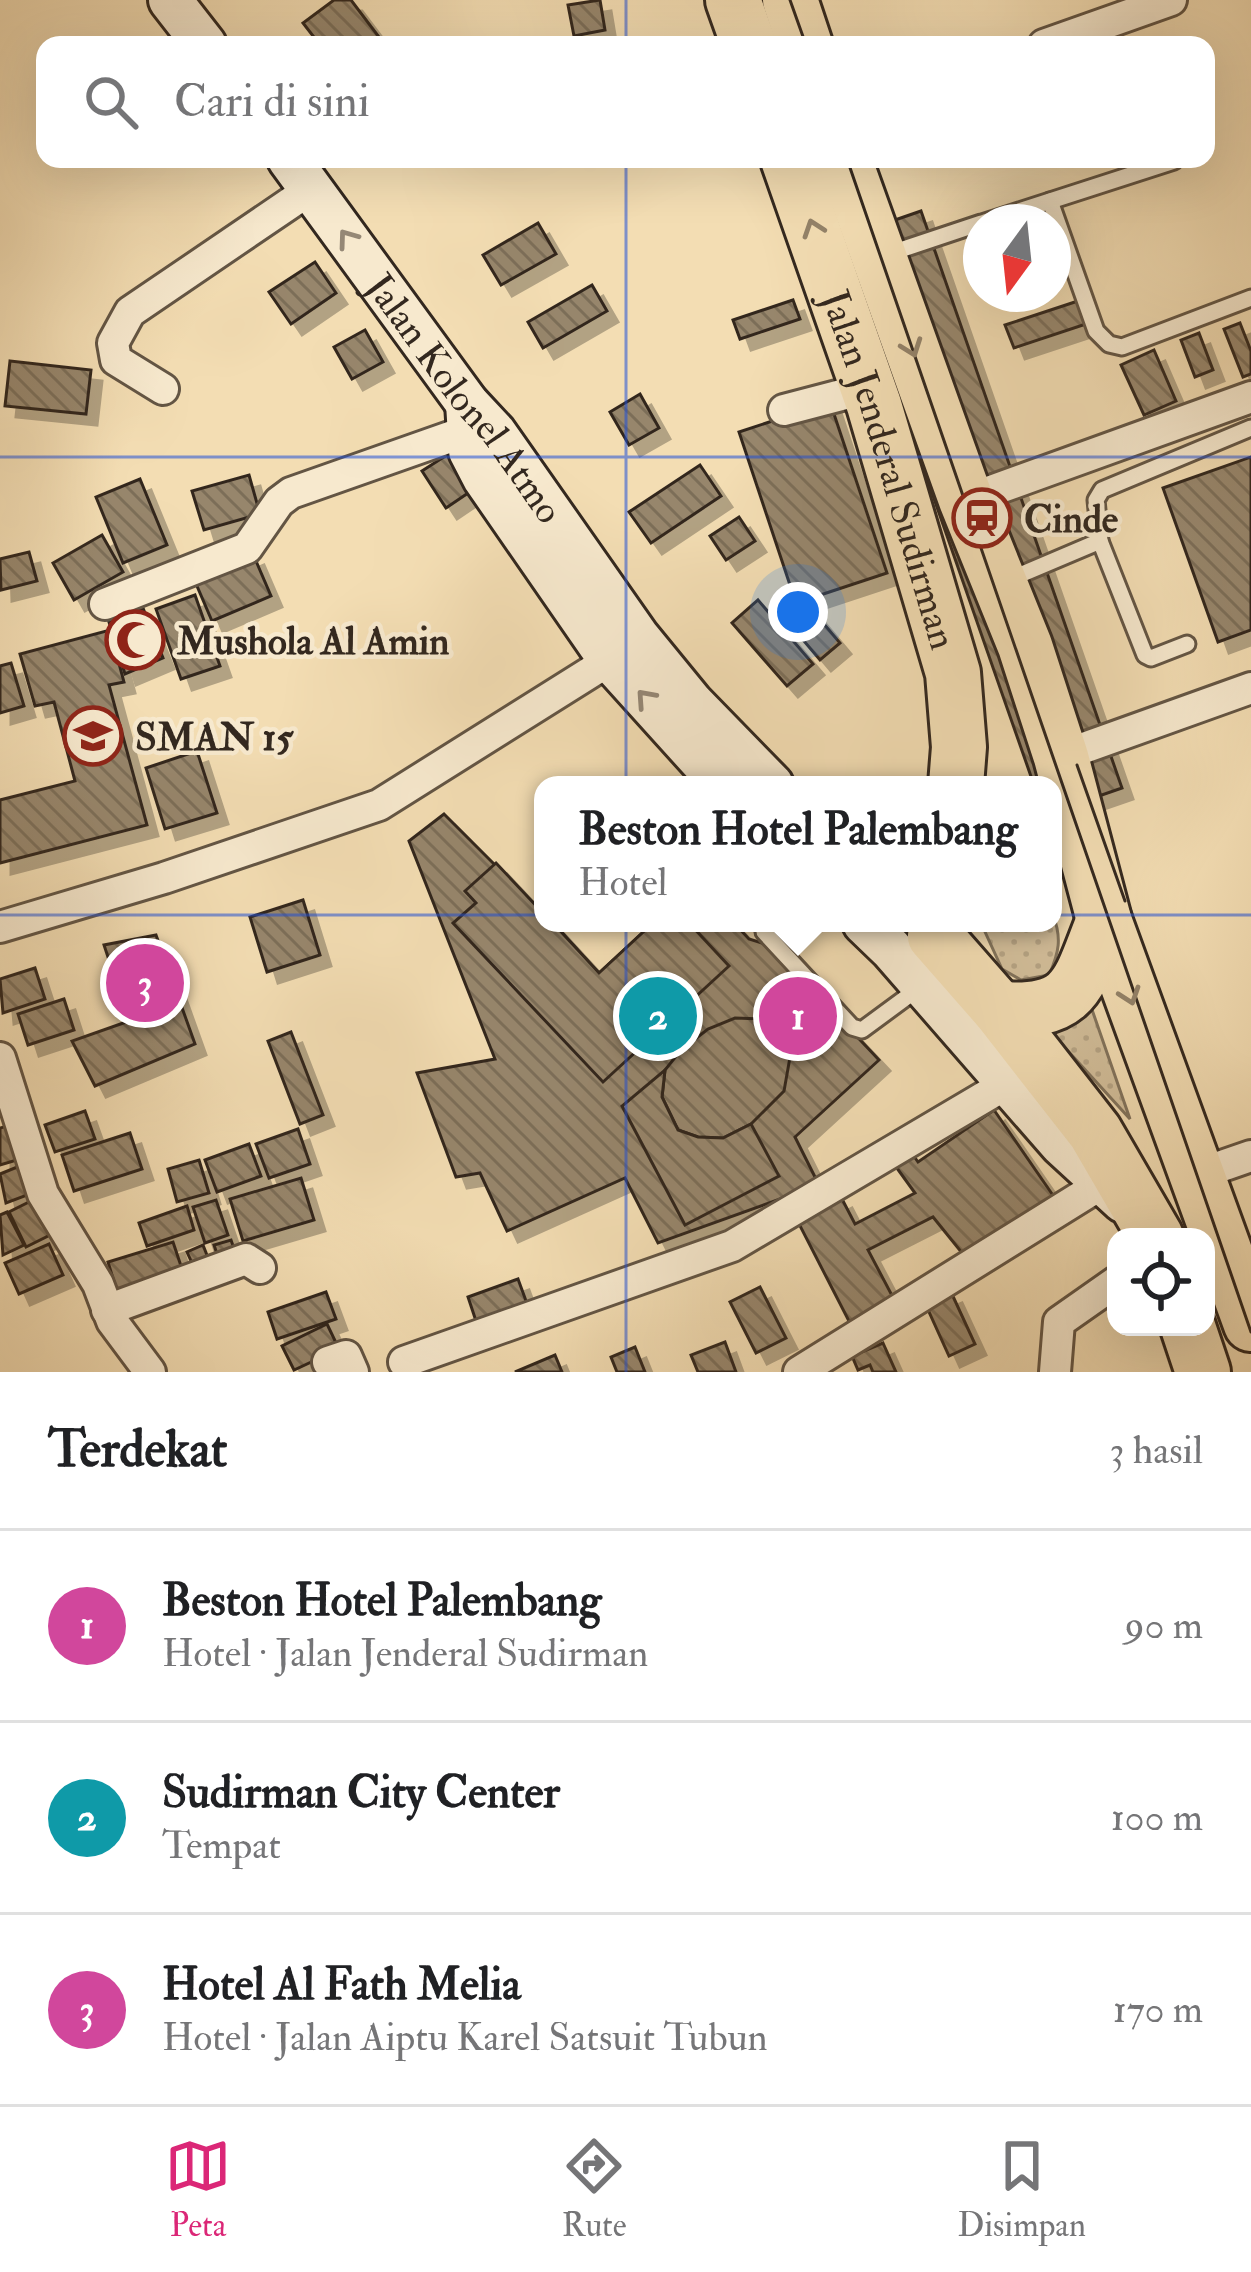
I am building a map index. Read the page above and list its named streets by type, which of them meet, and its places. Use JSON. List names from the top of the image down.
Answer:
{
  "streets": {
    "highway": ["Jalan Jenderal Sudirman"],
    "main road": ["Jalan Kolonel Atmo"]
  },
  "one_way": ["Jalan Kolonel Atmo"],
  "places": {
    "station": ["Cinde"],
    "mosque": ["Mushola Al Amin"],
    "school or university": ["SMAN 15"]
  },
  "north": "bottom",
  "page": {
    "search": "Cari di sini",
    "popup": ["Beston Hotel Palembang", "Hotel"],
    "pins": ["3", "1", "2"],
    "heading": ["Terdekat", "3 hasil"],
    "list": [
      {
        "mark": "1",
        "name": "Beston Hotel Palembang",
        "note": "Hotel · Jalan Jenderal Sudirman",
        "value": "90 m"
      },
      {
        "mark": "2",
        "name": "Sudirman City Center",
        "note": "Tempat",
        "value": "100 m"
      },
      {
        "mark": "3",
        "name": "Hotel Al Fath Melia",
        "note": "Hotel · Jalan Aiptu Karel Satsuit Tubun",
        "value": "170 m"
      }
    ],
    "nav": ["Peta", "Rute", "Disimpan"]
  }
}
